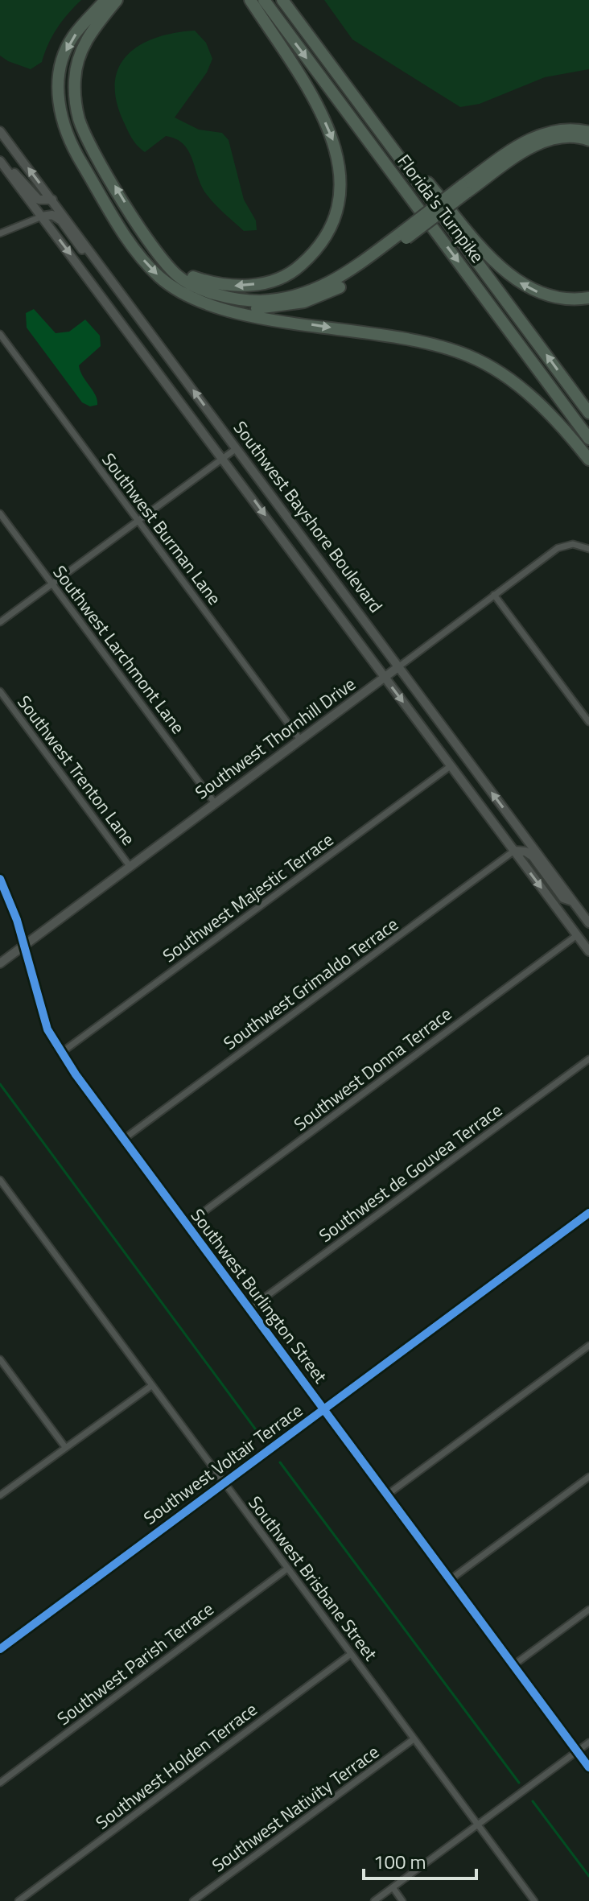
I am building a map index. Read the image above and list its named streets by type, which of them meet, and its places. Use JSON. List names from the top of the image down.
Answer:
{
  "streets": {
    "highway": ["Florida's Turnpike"],
    "main road": ["Southwest Bayshore Boulevard", "Southwest Thornhill Drive"],
    "street": [
      "Southwest Burman Lane",
      "Southwest Larchmont Lane",
      "Southwest Trenton Lane",
      "Southwest Majestic Terrace",
      "Southwest Grimaldo Terrace",
      "Southwest Donna Terrace",
      "Southwest de Gouvea Terrace",
      "Southwest Burlington Street",
      "Southwest Voltair Terrace",
      "Southwest Brisbane Street",
      "Southwest Parish Terrace",
      "Southwest Holden Terrace",
      "Southwest Nativity Terrace"
    ]
  },
  "crossings": [
    ["Southwest Bayshore Boulevard", "Southwest Thornhill Drive"],
    ["Southwest Bayshore Boulevard", "Southwest Majestic Terrace"],
    ["Southwest Bayshore Boulevard", "Southwest Grimaldo Terrace"],
    ["Southwest Bayshore Boulevard", "Southwest Donna Terrace"],
    ["Southwest Burman Lane", "Southwest Thornhill Drive"],
    ["Southwest Larchmont Lane", "Southwest Thornhill Drive"],
    ["Southwest Thornhill Drive", "Southwest Trenton Lane"],
    ["Southwest Thornhill Drive", "Southwest Burlington Street"],
    ["Southwest Majestic Terrace", "Southwest Burlington Street"],
    ["Southwest Grimaldo Terrace", "Southwest Burlington Street"],
    ["Southwest Donna Terrace", "Southwest Burlington Street"],
    ["Southwest de Gouvea Terrace", "Southwest Burlington Street"],
    ["Southwest Burlington Street", "Southwest Voltair Terrace"],
    ["Southwest Voltair Terrace", "Southwest Brisbane Street"],
    ["Southwest Brisbane Street", "Southwest Parish Terrace"],
    ["Southwest Brisbane Street", "Southwest Holden Terrace"],
    ["Southwest Brisbane Street", "Southwest Nativity Terrace"]
  ],
  "scale_bar": "100 m"
}
